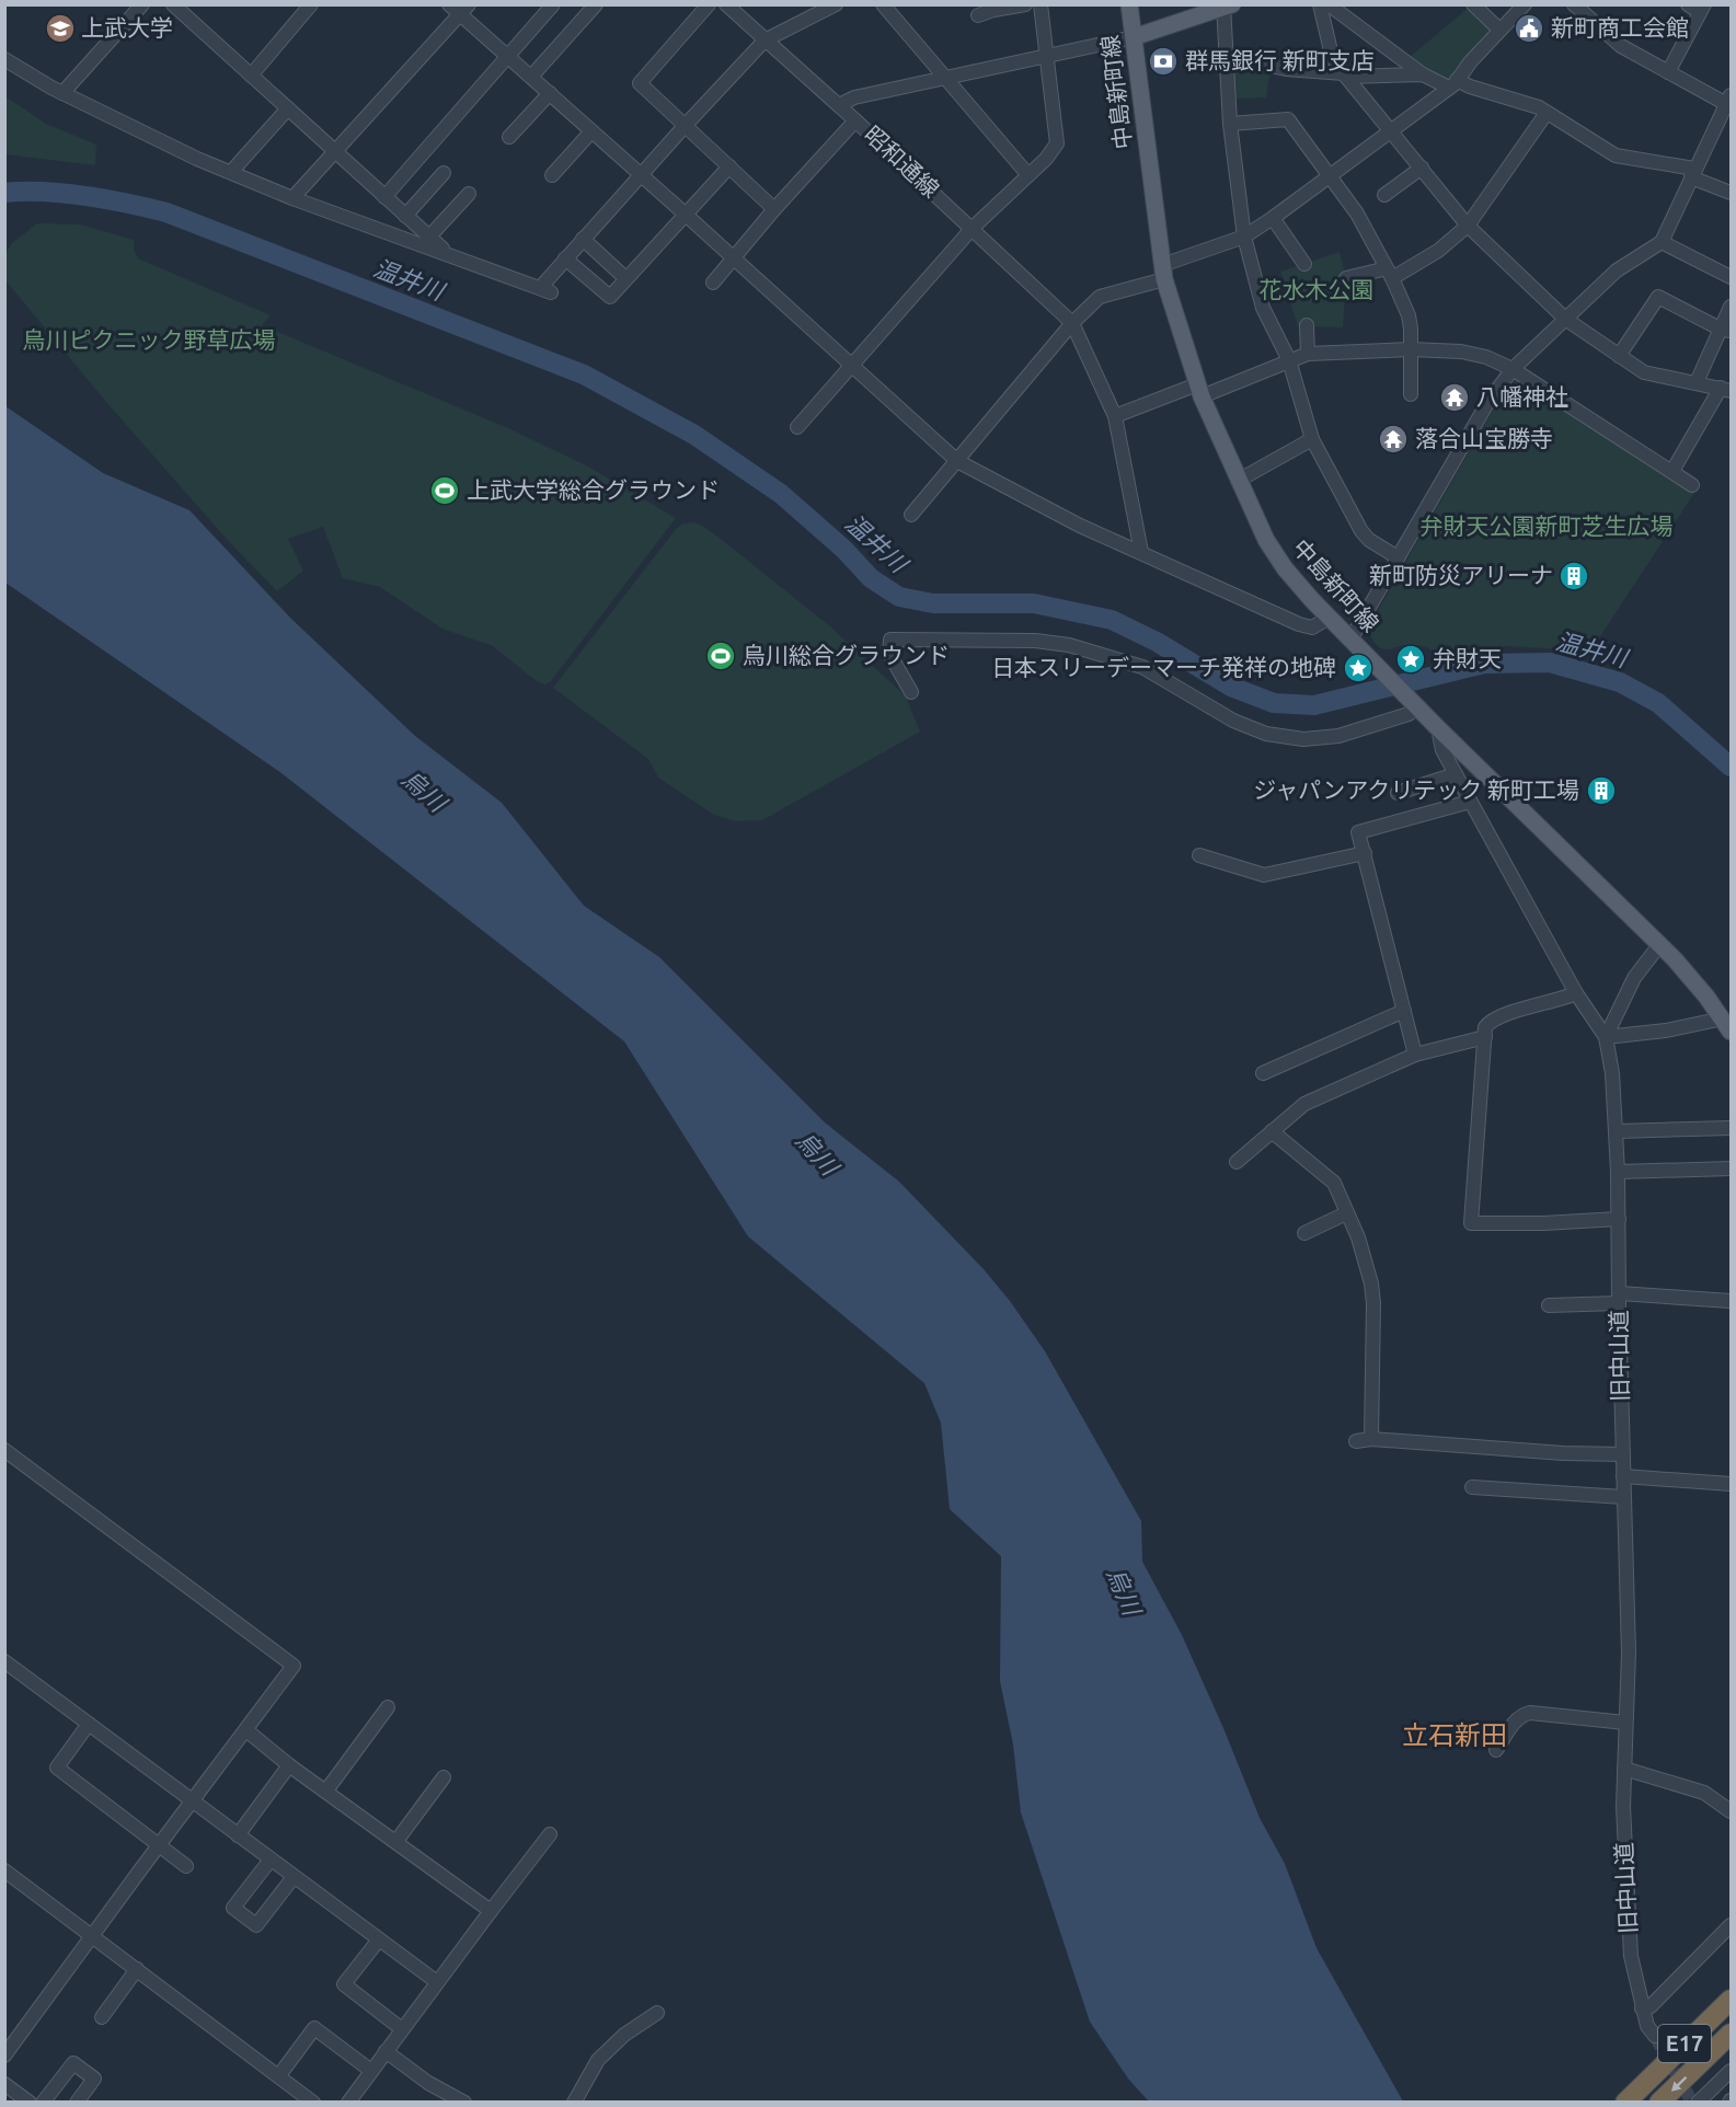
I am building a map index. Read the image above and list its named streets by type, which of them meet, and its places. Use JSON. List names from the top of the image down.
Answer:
{
  "streets": {
    "highway": ["E17"],
    "main road": ["中島新町線"],
    "street": ["昭和通線", "旧中山道"]
  },
  "crossings": [
    ["中島新町線", "旧中山道"]
  ],
  "districts": ["立石新田"],
  "water": ["温井川", "烏川"],
  "parks": ["花水木公園", "烏川ピクニック野草広場", "弁財天公園新町芝生広場"],
  "places": {
    "school or university": ["上武大学"],
    "public building": ["新町商工会館"],
    "bank": ["群馬銀行 新町支店"],
    "temple": ["八幡神社", "落合山宝勝寺"],
    "sports": ["上武大学総合グラウンド", "烏川総合グラウンド"],
    "building": ["新町防災アリーナ", "ジャパンアクリテック 新町工場"],
    "place": ["弁財天", "日本スリーデーマーチ発祥の地碑"]
  }
}
